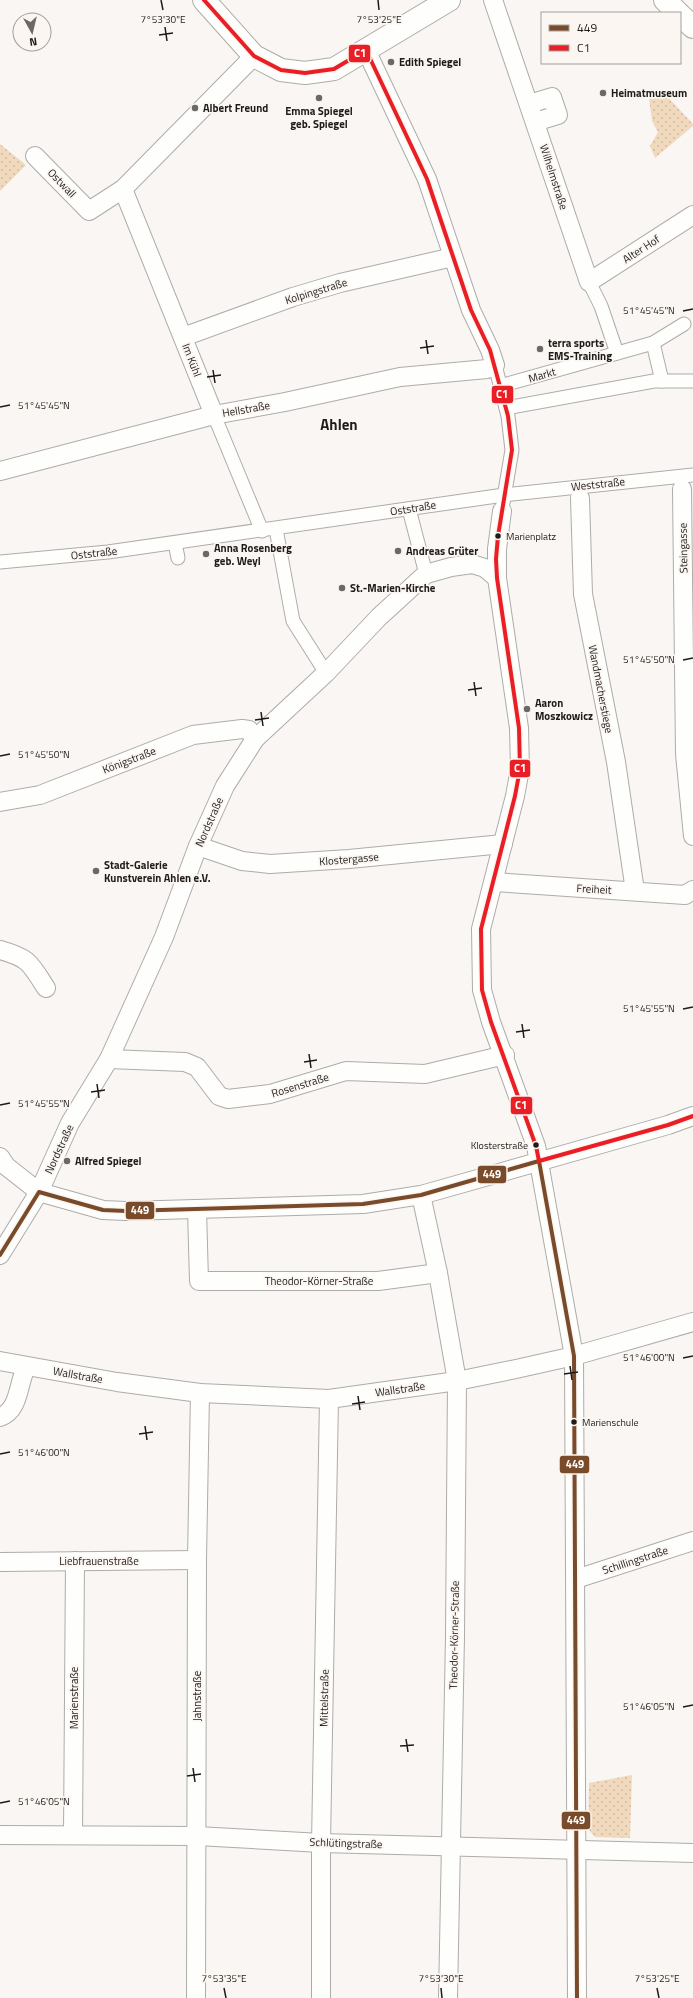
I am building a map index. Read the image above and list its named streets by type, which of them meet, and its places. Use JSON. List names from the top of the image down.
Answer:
{
  "streets": {
    "street": [
      "Wilhelmstraße",
      "Ostwall",
      "Alter Hof",
      "Kolpingstraße",
      "Im Kühl",
      "Markt",
      "Hellstraße",
      "Weststraße",
      "Oststraße",
      "Steingasse",
      "Wandmacherstiege",
      "Königstraße",
      "Nordstraße",
      "Klostergasse",
      "Freiheit",
      "Rosenstraße",
      "Theodor-Körner-Straße",
      "Wallstraße",
      "Schillingstraße",
      "Liebfrauenstraße",
      "Jahnstraße",
      "Marienstraße",
      "Mittelstraße",
      "Schlütingstraße"
    ]
  },
  "crossings": [
    ["Wilhelmstraße", "Alter Hof"],
    ["Wilhelmstraße", "Markt"],
    ["Ostwall", "Im Kühl"],
    ["Kolpingstraße", "Im Kühl"],
    ["Im Kühl", "Hellstraße"],
    ["Im Kühl", "Oststraße"],
    ["Weststraße", "Oststraße"],
    ["Weststraße", "Steingasse"],
    ["Weststraße", "Wandmacherstiege"],
    ["Wandmacherstiege", "Freiheit"],
    ["Königstraße", "Nordstraße"],
    ["Nordstraße", "Klostergasse"],
    ["Nordstraße", "Rosenstraße"],
    ["Theodor-Körner-Straße", "Wallstraße"],
    ["Theodor-Körner-Straße", "Schlütingstraße"],
    ["Wallstraße", "Jahnstraße"],
    ["Wallstraße", "Mittelstraße"],
    ["Liebfrauenstraße", "Jahnstraße"],
    ["Liebfrauenstraße", "Marienstraße"],
    ["Jahnstraße", "Schlütingstraße"],
    ["Marienstraße", "Schlütingstraße"],
    ["Mittelstraße", "Schlütingstraße"]
  ],
  "districts": ["Ahlen"],
  "places": [
    "Edith Spiegel",
    "Heimatmuseum",
    "Emma Spiegel geb. Spiegel",
    "Albert Freund",
    "terra sports EMS-Training",
    "Marienplatz",
    "Andreas Grüter",
    "Anna Rosenberg geb. Weyl",
    "St.-Marien-Kirche",
    "Aaron Moszkowicz",
    "Stadt-Galerie Kunstverein Ahlen e.V.",
    "Klosterstraße",
    "Alfred Spiegel",
    "Marienschule"
  ],
  "lines": ["transit line C1", "transit line 449"],
  "legend": ["449", "C1"],
  "north": "bottom",
  "coordinates": [
    "7°53'30\"E",
    "7°53'25\"E",
    "51°45'45\"N",
    "51°45'50\"N",
    "51°45'55\"N",
    "51°46'00\"N",
    "51°46'05\"N",
    "7°53'35\"E"
  ]
}
